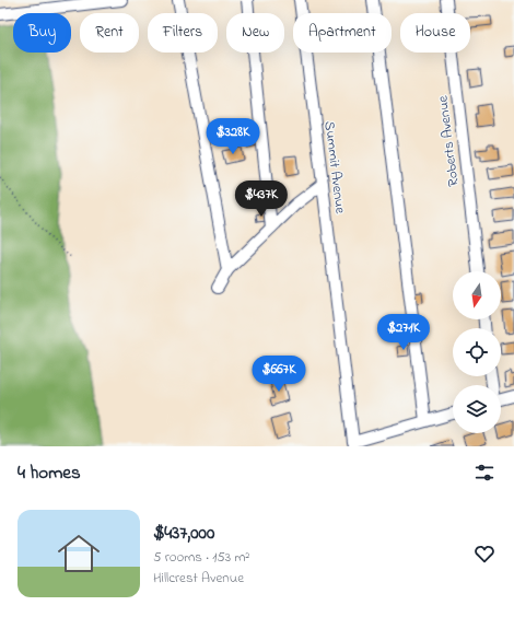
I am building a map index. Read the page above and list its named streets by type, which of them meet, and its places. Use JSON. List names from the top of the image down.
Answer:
{
  "streets": {
    "street": ["Roberts Avenue", "Summit Avenue"]
  },
  "north": "bottom",
  "page": {
    "chip": [
      "Buy",
      "Rent",
      "Filters",
      "New",
      "Apartment",
      "House"
    ],
    "price": [
      "$328K",
      "$437K",
      "$271K",
      "$667K"
    ],
    "heading": "4 homes",
    "list": [
      {
        "name": "$437,000",
        "note": "5 rooms · 153 m² · Hillcrest Avenue"
      }
    ]
  }
}
